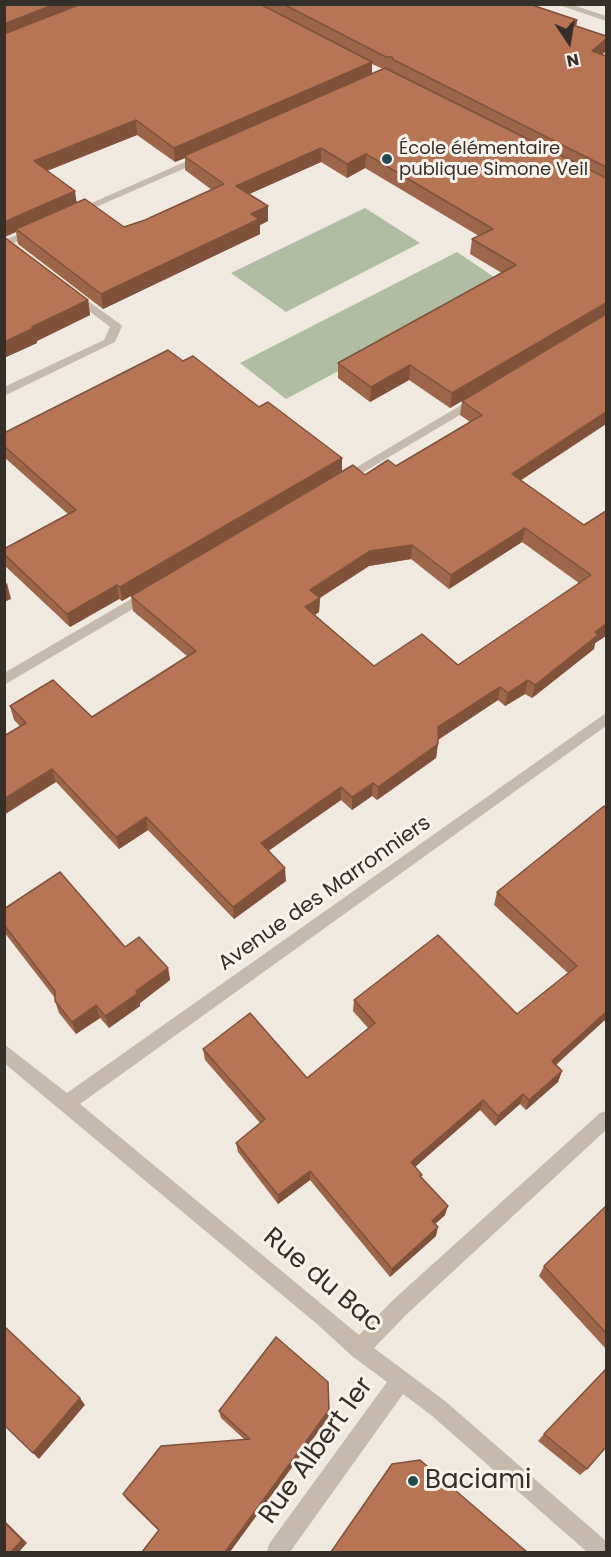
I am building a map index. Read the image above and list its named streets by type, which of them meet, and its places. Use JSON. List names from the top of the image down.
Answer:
{
  "streets": {
    "street": ["Avenue des Marronniers", "Rue du Bac", "Rue Albert 1er"]
  },
  "crossings": [
    ["Avenue des Marronniers", "Rue du Bac"],
    ["Rue du Bac", "Rue Albert 1er"]
  ],
  "places": ["École élémentaire publique Simone Veil", "Baciami"],
  "north": "bottom"
}
